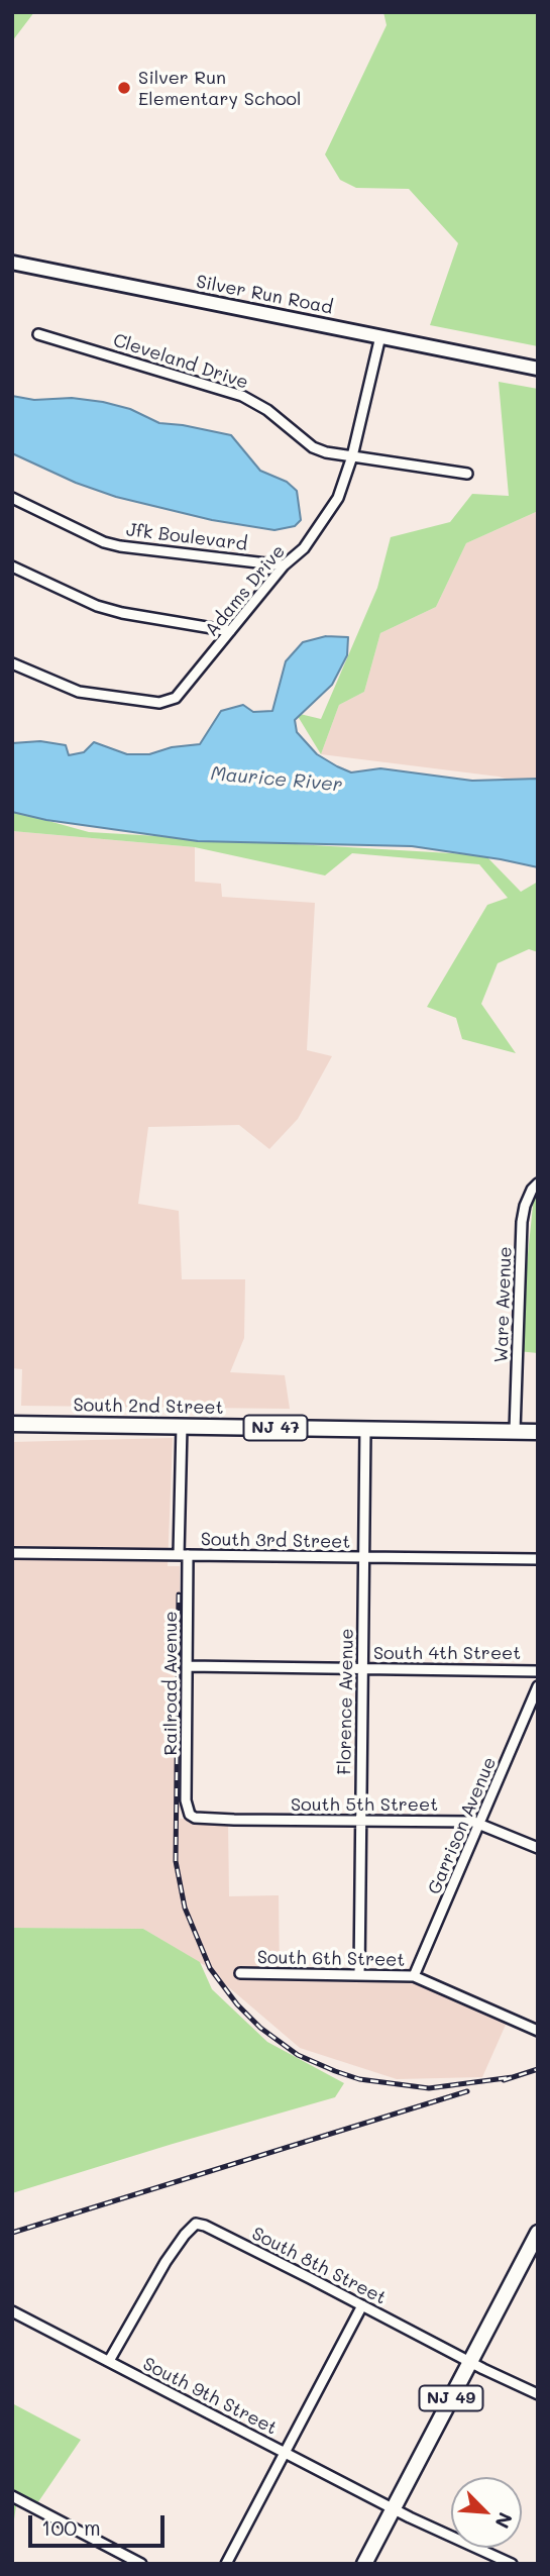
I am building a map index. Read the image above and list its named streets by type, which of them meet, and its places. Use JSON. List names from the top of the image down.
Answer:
{
  "streets": {
    "main road": [
      "Silver Run Road",
      "South 2nd Street",
      "NJ 47",
      "NJ 49"
    ],
    "street": [
      "Cleveland Drive",
      "Jfk Boulevard",
      "Adams Drive",
      "Ware Avenue",
      "South 3rd Street",
      "South 4th Street",
      "Railroad Avenue",
      "Florence Avenue",
      "South 5th Street",
      "Garrison Avenue",
      "South 6th Street",
      "South 8th Street",
      "South 9th Street"
    ]
  },
  "crossings": [
    ["Silver Run Road", "Adams Drive"],
    ["Cleveland Drive", "Adams Drive"],
    ["Jfk Boulevard", "Adams Drive"],
    ["Ware Avenue", "South 2nd Street"],
    ["South 2nd Street", "Railroad Avenue"],
    ["South 2nd Street", "Florence Avenue"],
    ["South 3rd Street", "Railroad Avenue"],
    ["South 3rd Street", "Florence Avenue"],
    ["South 4th Street", "Railroad Avenue"],
    ["South 4th Street", "Florence Avenue"],
    ["Railroad Avenue", "South 5th Street"],
    ["Florence Avenue", "South 5th Street"],
    ["Florence Avenue", "South 6th Street"],
    ["South 5th Street", "Garrison Avenue"],
    ["Garrison Avenue", "South 6th Street"],
    ["South 8th Street", "South 9th Street"],
    ["South 8th Street", "NJ 49"],
    ["South 9th Street", "NJ 49"]
  ],
  "water": ["Maurice River"],
  "places": ["Silver Run Elementary School"],
  "scale_bar": "100 m",
  "north": "bottom right"
}
